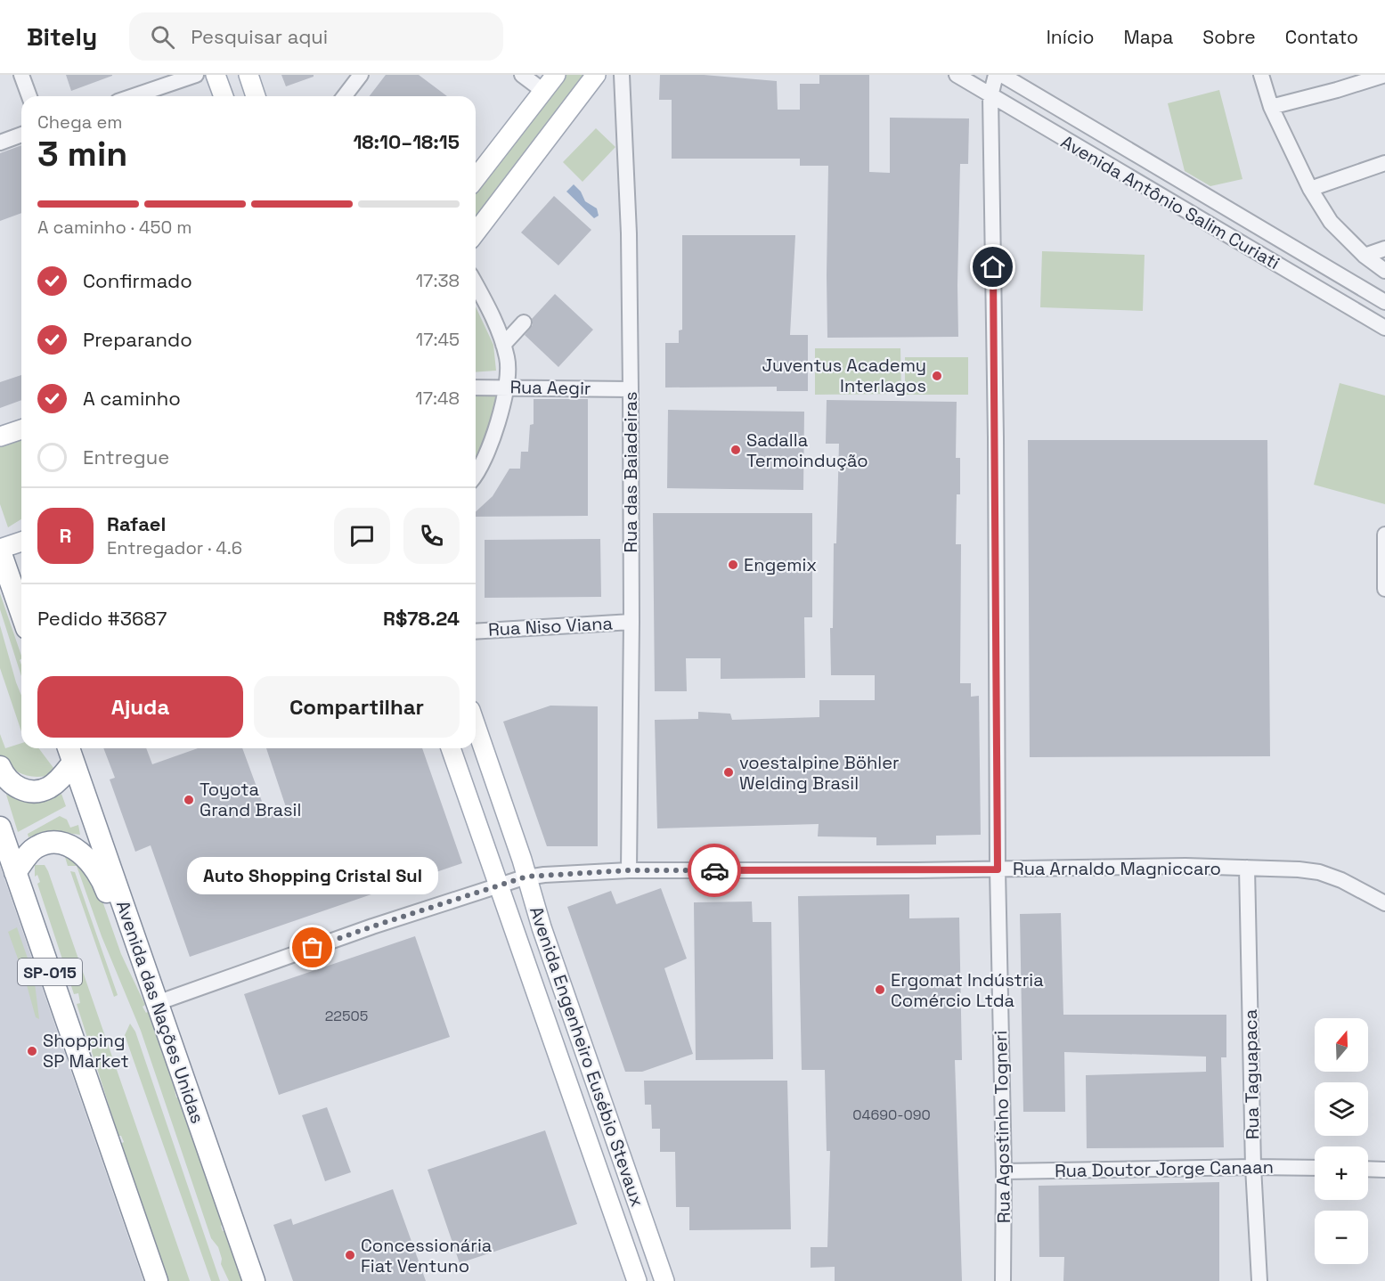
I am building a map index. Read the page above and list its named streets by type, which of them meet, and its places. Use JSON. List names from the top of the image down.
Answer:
{
  "streets": {
    "highway": ["SP-015", "Avenida das Nações Unidas"],
    "main road": ["Avenida Engenheiro Eusébio Stevaux"],
    "street": [
      "Avenida Antônio Salim Curiati",
      "Rua Aegir",
      "Rua das Baiadeiras",
      "Rua Niso Viana",
      "Rua Arnaldo Magniccaro",
      "Rua Taguapaca",
      "Rua Agostinho Togneri",
      "Rua Doutor Jorge Canaan"
    ]
  },
  "crossings": [
    ["Avenida Antônio Salim Curiati", "Rua Agostinho Togneri"],
    ["Rua Aegir", "Rua das Baiadeiras"],
    ["Rua das Baiadeiras", "Rua Niso Viana"],
    ["Rua das Baiadeiras", "Rua Arnaldo Magniccaro"],
    ["Rua Arnaldo Magniccaro", "Avenida das Nações Unidas"],
    ["Rua Arnaldo Magniccaro", "Avenida Engenheiro Eusébio Stevaux"],
    ["Rua Arnaldo Magniccaro", "Rua Taguapaca"],
    ["Rua Arnaldo Magniccaro", "Rua Agostinho Togneri"],
    ["Rua Taguapaca", "Rua Doutor Jorge Canaan"],
    ["Rua Agostinho Togneri", "Rua Doutor Jorge Canaan"]
  ],
  "places": [
    "Juventus Academy Interlagos",
    "Sadalla Termoindução",
    "Engemix",
    "voestalpine Böhler Welding Brasil",
    "Toyota Grand Brasil",
    "Auto Shopping Cristal Sul",
    "Ergomat Indústria Comércio Ltda",
    "Shopping SP Market",
    "Concessionária Fiat Ventuno"
  ],
  "house_numbers": ["22505", "04690-090"],
  "north": "top",
  "page": {
    "header": "Bitely",
    "search": "Pesquisar aqui",
    "nav": [
      "Início",
      "Mapa",
      "Sobre",
      "Contato"
    ],
    "heading": ["3 min", "Chega em", "18:10–18:15"],
    "panel": [
      "Rafael",
      "Entregador · 4.6",
      "Pedido #3687",
      "R$78.24"
    ],
    "bar": "A caminho · 450 m",
    "list": [
      ["Confirmado", "17:38"],
      ["Preparando", "17:45"],
      ["A caminho", "17:48"],
      "Entregue"
    ],
    "round": "R",
    "buttons": ["Ajuda", "Compartilhar"],
    "bubble": "Auto Shopping Cristal Sul",
    "map_buttons": ["+", "−"]
  }
}
